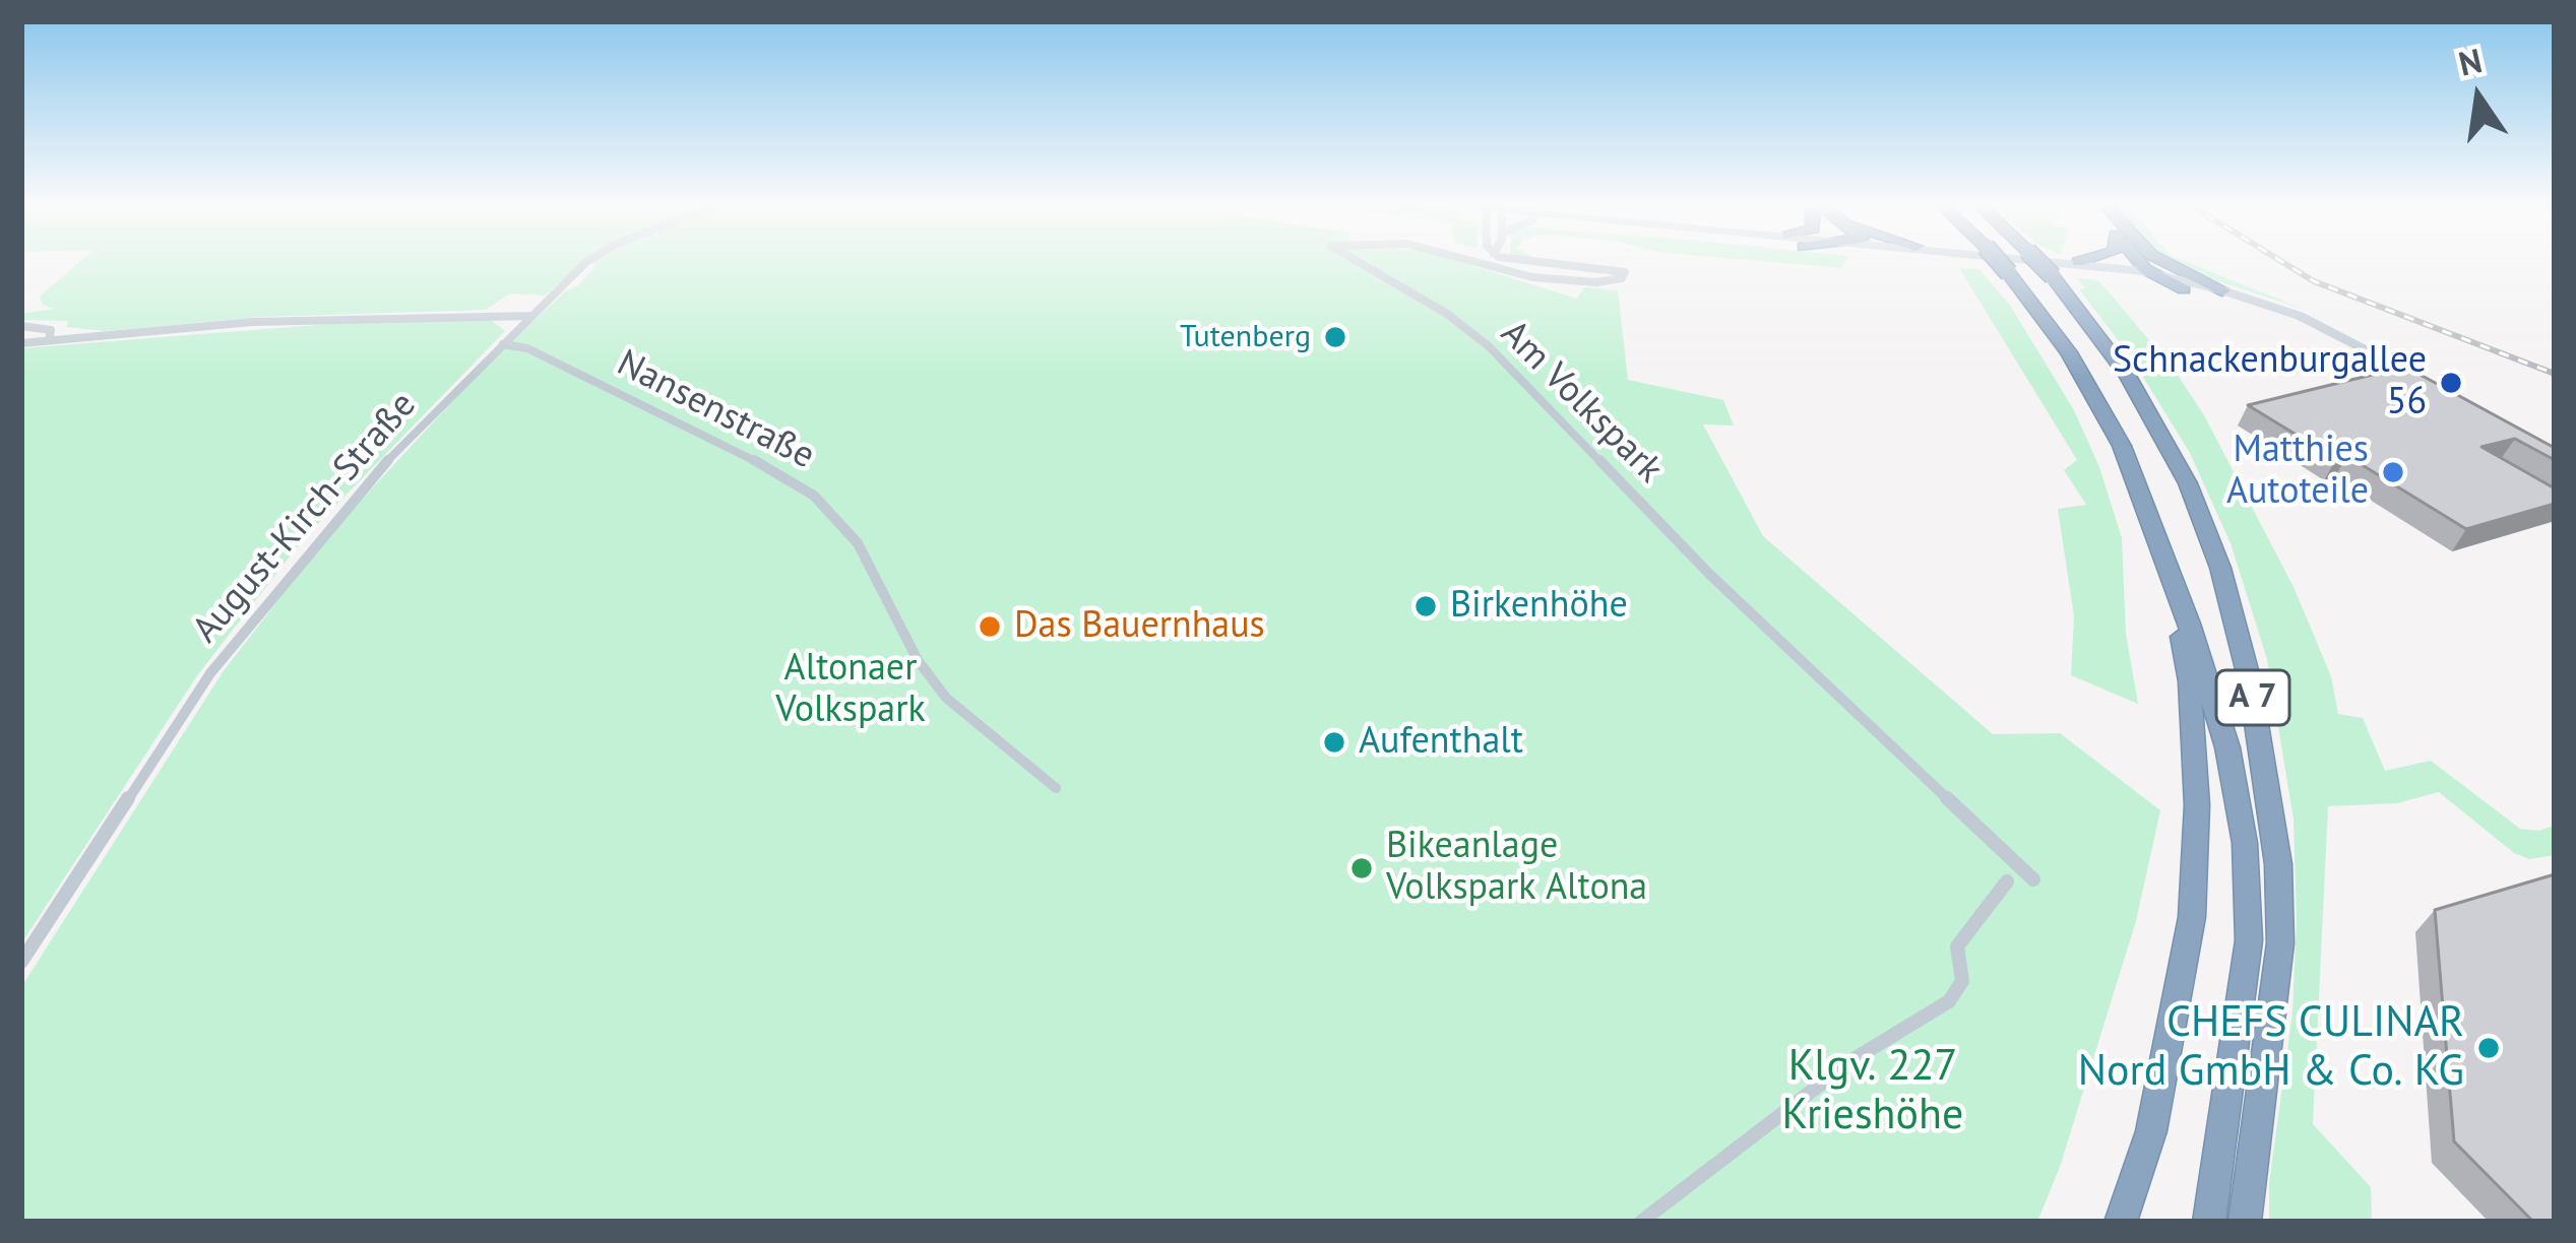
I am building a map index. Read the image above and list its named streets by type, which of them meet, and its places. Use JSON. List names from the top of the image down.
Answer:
{
  "streets": {
    "highway": ["A 7"],
    "street": ["Am Volkspark", "Nansenstraße", "August-Kirch-Straße"]
  },
  "crossings": [
    ["Nansenstraße", "August-Kirch-Straße"]
  ],
  "parks": ["Altonaer Volkspark", "Klgv. 227 Krieshöhe"],
  "places": [
    "Tutenberg",
    "Schnackenburgallee 56",
    "Matthies Autoteile",
    "Birkenhöhe",
    "Das Bauernhaus",
    "Aufenthalt",
    "Bikeanlage Volkspark Altona",
    "CHEFS CULINAR Nord GmbH & Co. KG"
  ],
  "north": "top"
}
